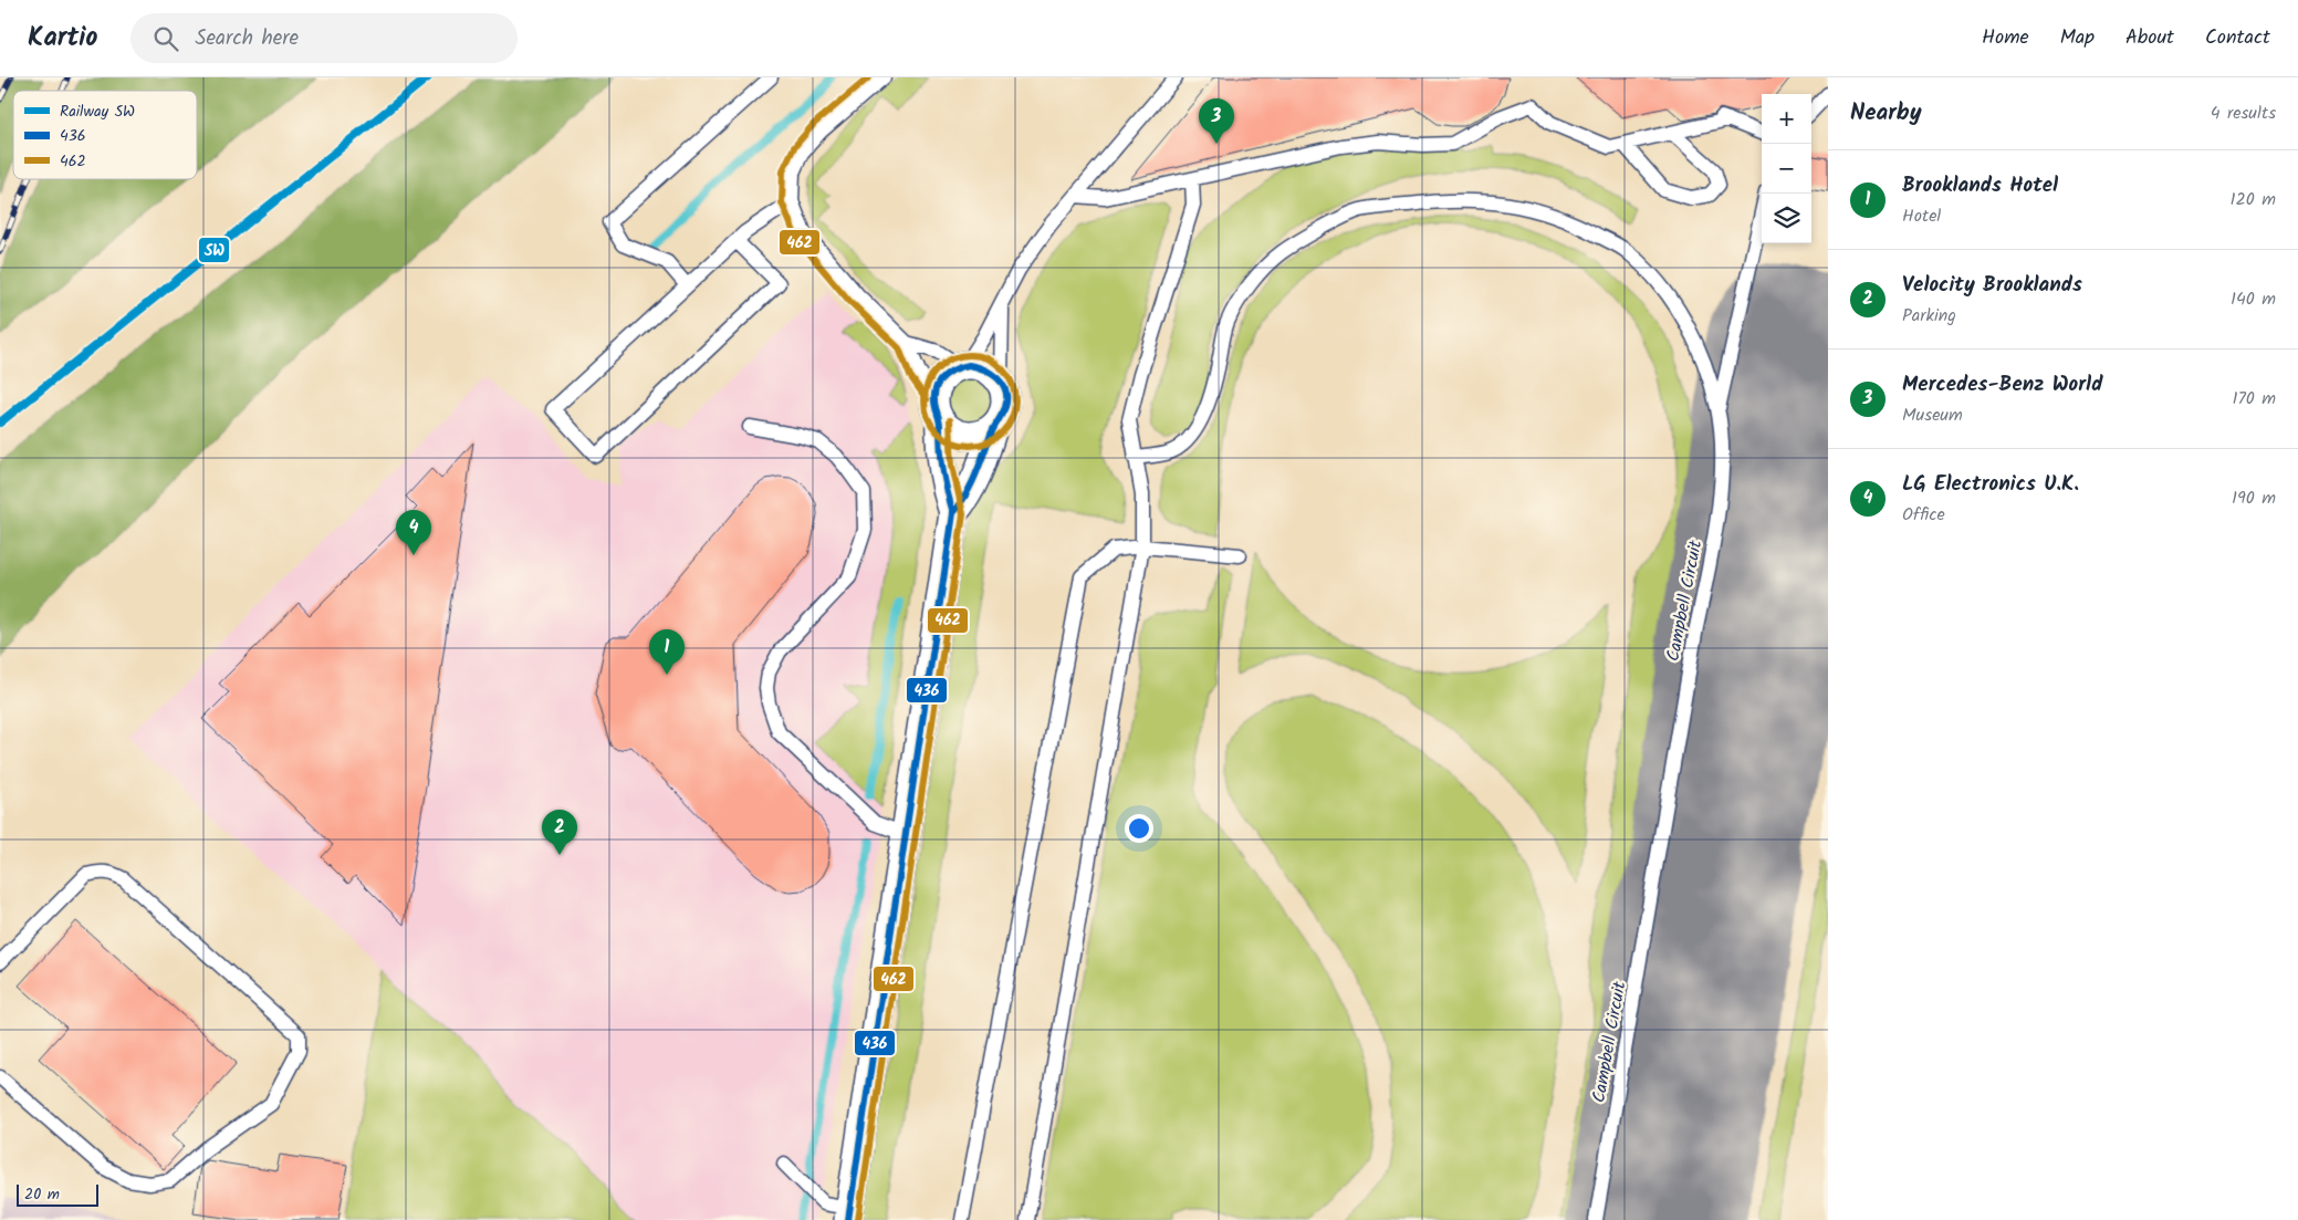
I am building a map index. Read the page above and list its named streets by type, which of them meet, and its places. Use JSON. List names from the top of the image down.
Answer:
{
  "streets": {
    "lane": ["Campbell Circuit"]
  },
  "lines": ["rail line SW", "transit line 462", "transit line 436"],
  "legend": ["Railway SW", "436", "462"],
  "scale_bar": "20 m",
  "page": {
    "header": "Kartio",
    "search": "Search here",
    "nav": [
      "Home",
      "Map",
      "About",
      "Contact"
    ],
    "heading": ["Nearby", "4 results"],
    "map_buttons": ["+", "−"],
    "pins": [
      "3",
      "4",
      "1",
      "2"
    ],
    "list": [
      {
        "mark": "1",
        "name": "Brooklands Hotel",
        "note": "Hotel",
        "value": "120 m"
      },
      {
        "mark": "2",
        "name": "Velocity Brooklands",
        "note": "Parking",
        "value": "140 m"
      },
      {
        "mark": "3",
        "name": "Mercedes-Benz World",
        "note": "Museum",
        "value": "170 m"
      },
      {
        "mark": "4",
        "name": "LG Electronics U.K.",
        "note": "Office",
        "value": "190 m"
      }
    ],
    "scale": "20 m"
  }
}
